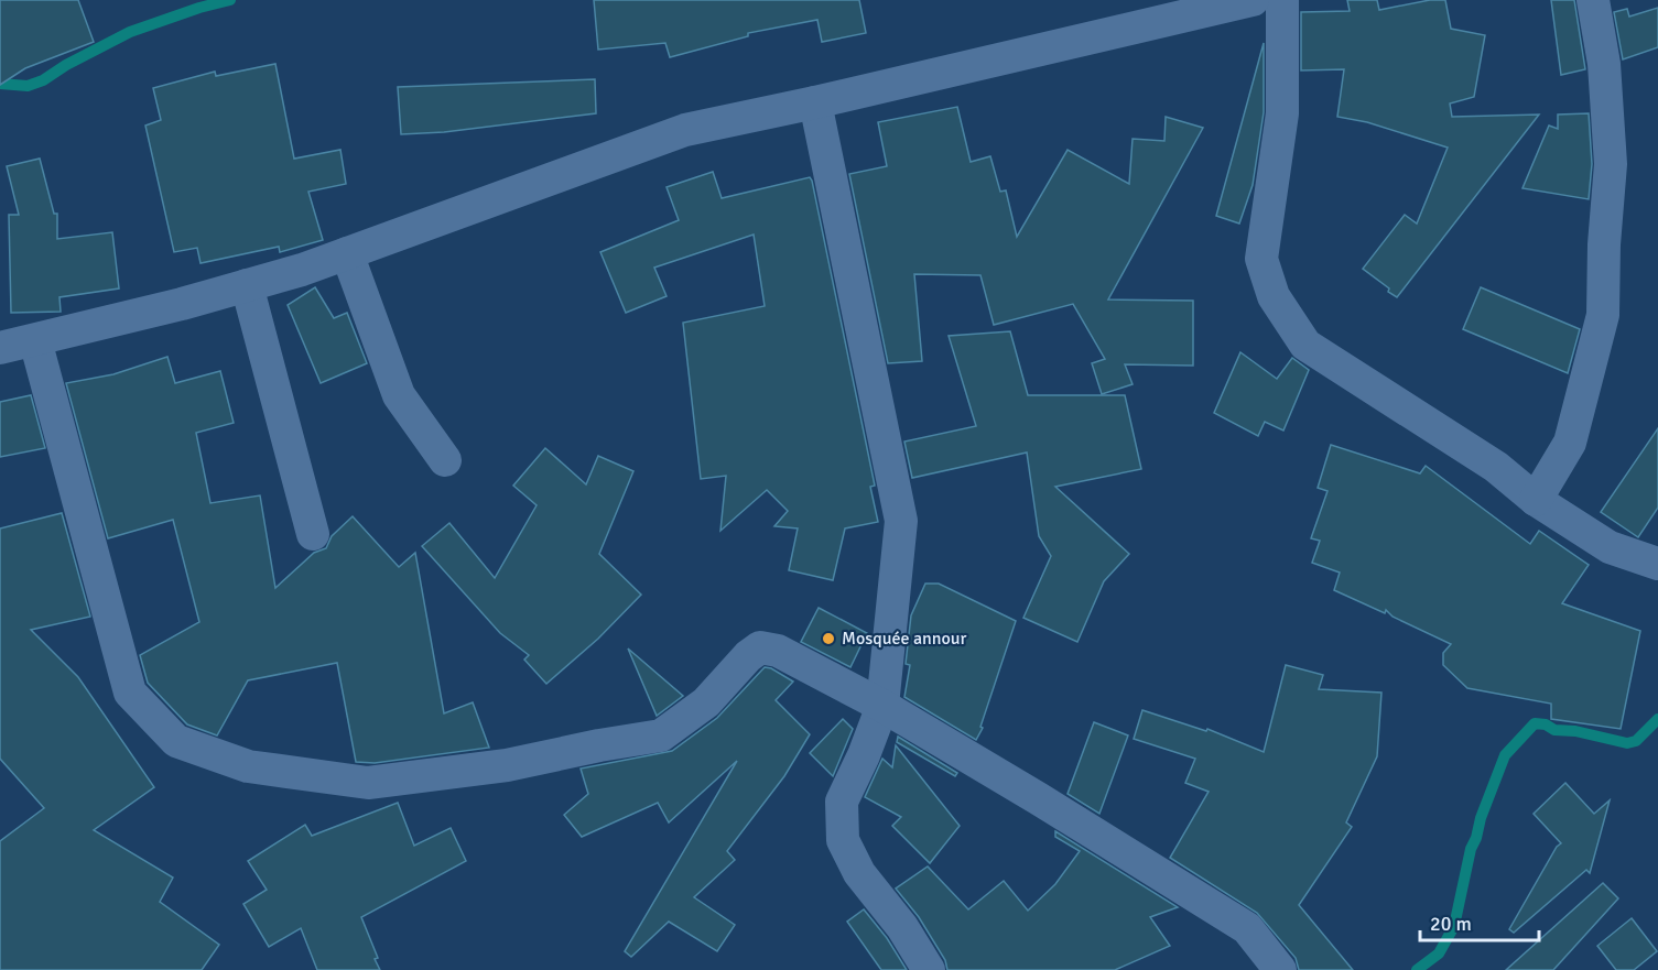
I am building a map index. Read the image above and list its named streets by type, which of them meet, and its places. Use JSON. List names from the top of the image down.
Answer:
{
  "places": ["Mosquée annour"],
  "scale_bar": "20 m"
}
